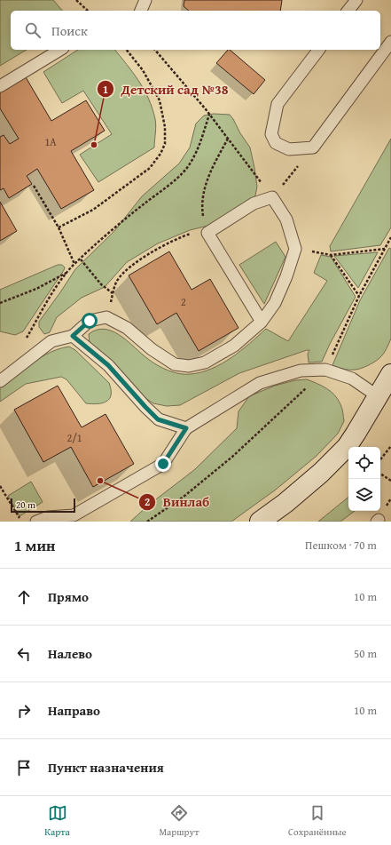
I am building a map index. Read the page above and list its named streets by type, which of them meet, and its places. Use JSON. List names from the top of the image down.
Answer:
{
  "places": ["Детский сад №38", "Винлаб"],
  "house_numbers": ["1А", "2", "2/1"],
  "scale_bar": "20 m",
  "page": {
    "search": "Поиск",
    "scale": "20 m",
    "heading": ["1 мин", "Пешком · 70 m"],
    "list": [
      ["Прямо", "10 m"],
      ["Налево", "50 m"],
      ["Направо", "10 m"],
      "Пункт назначения"
    ],
    "nav": ["Карта", "Маршрут", "Сохранённые"]
  }
}
